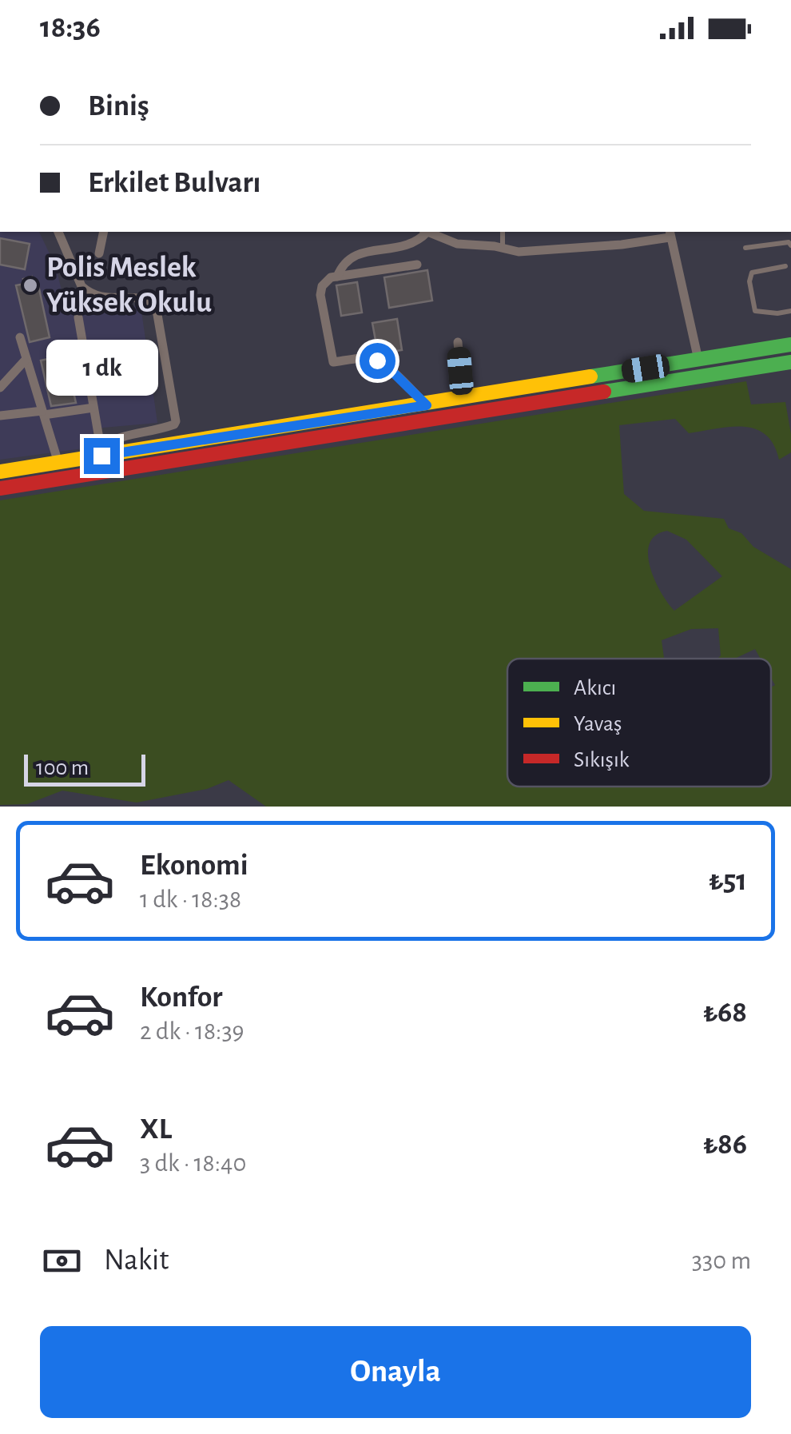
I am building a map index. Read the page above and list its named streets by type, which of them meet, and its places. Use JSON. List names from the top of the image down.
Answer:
{
  "places": ["Polis Meslek Yüksek Okulu"],
  "legend": ["Akıcı", "Yavaş", "Sıkışık"],
  "scale_bar": "100 m",
  "page": {
    "status": "18:36",
    "banner": ["Biniş", "Erkilet Bulvarı"],
    "bubble": "1 dk",
    "scale": "100 m",
    "list": [
      {
        "name": "Ekonomi",
        "note": "1 dk · 18:38",
        "value": "₺51"
      },
      {
        "name": "Konfor",
        "note": "2 dk · 18:39",
        "value": "₺68"
      },
      {
        "name": "XL",
        "note": "3 dk · 18:40",
        "value": "₺86"
      }
    ],
    "pay": ["Nakit", "330 m"],
    "buttons": "Onayla"
  }
}
